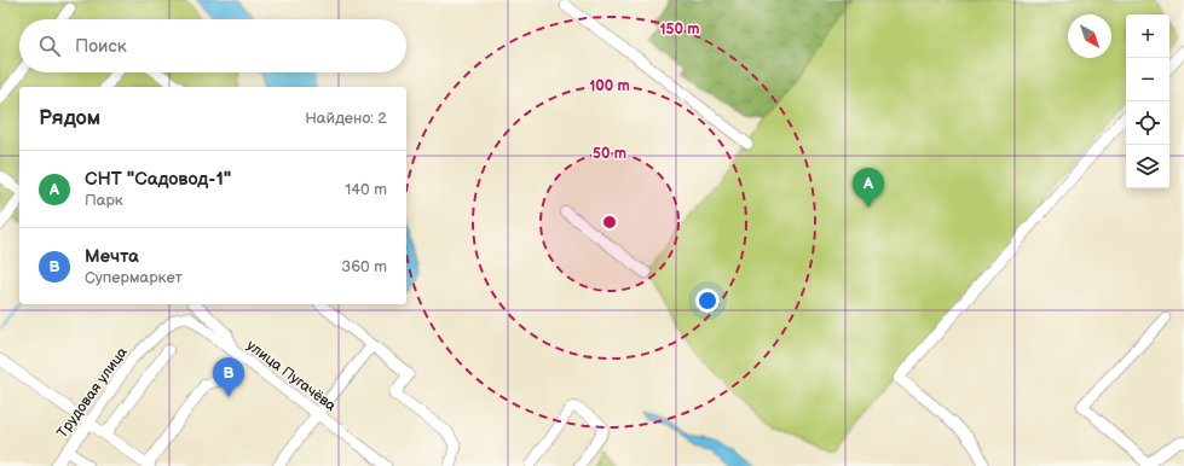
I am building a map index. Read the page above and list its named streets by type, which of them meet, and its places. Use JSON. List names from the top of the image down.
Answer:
{
  "streets": {
    "street": ["улица Пугачёва", "Трудовая улица"]
  },
  "crossings": [
    ["улица Пугачёва", "Трудовая улица"]
  ],
  "north": "bottom right",
  "page": {
    "map_buttons": ["+", "−"],
    "search": "Поиск",
    "heading": ["Рядом", "Найдено: 2"],
    "list": [
      {
        "mark": "A",
        "name": "СНТ \"Садовод-1\"",
        "note": "Парк",
        "value": "140 m"
      },
      {
        "mark": "B",
        "name": "Мечта",
        "note": "Супермаркет",
        "value": "360 m"
      }
    ],
    "pins": ["A", "B"]
  },
  "rings": ["150 m", "100 m", "50 m"]
}
